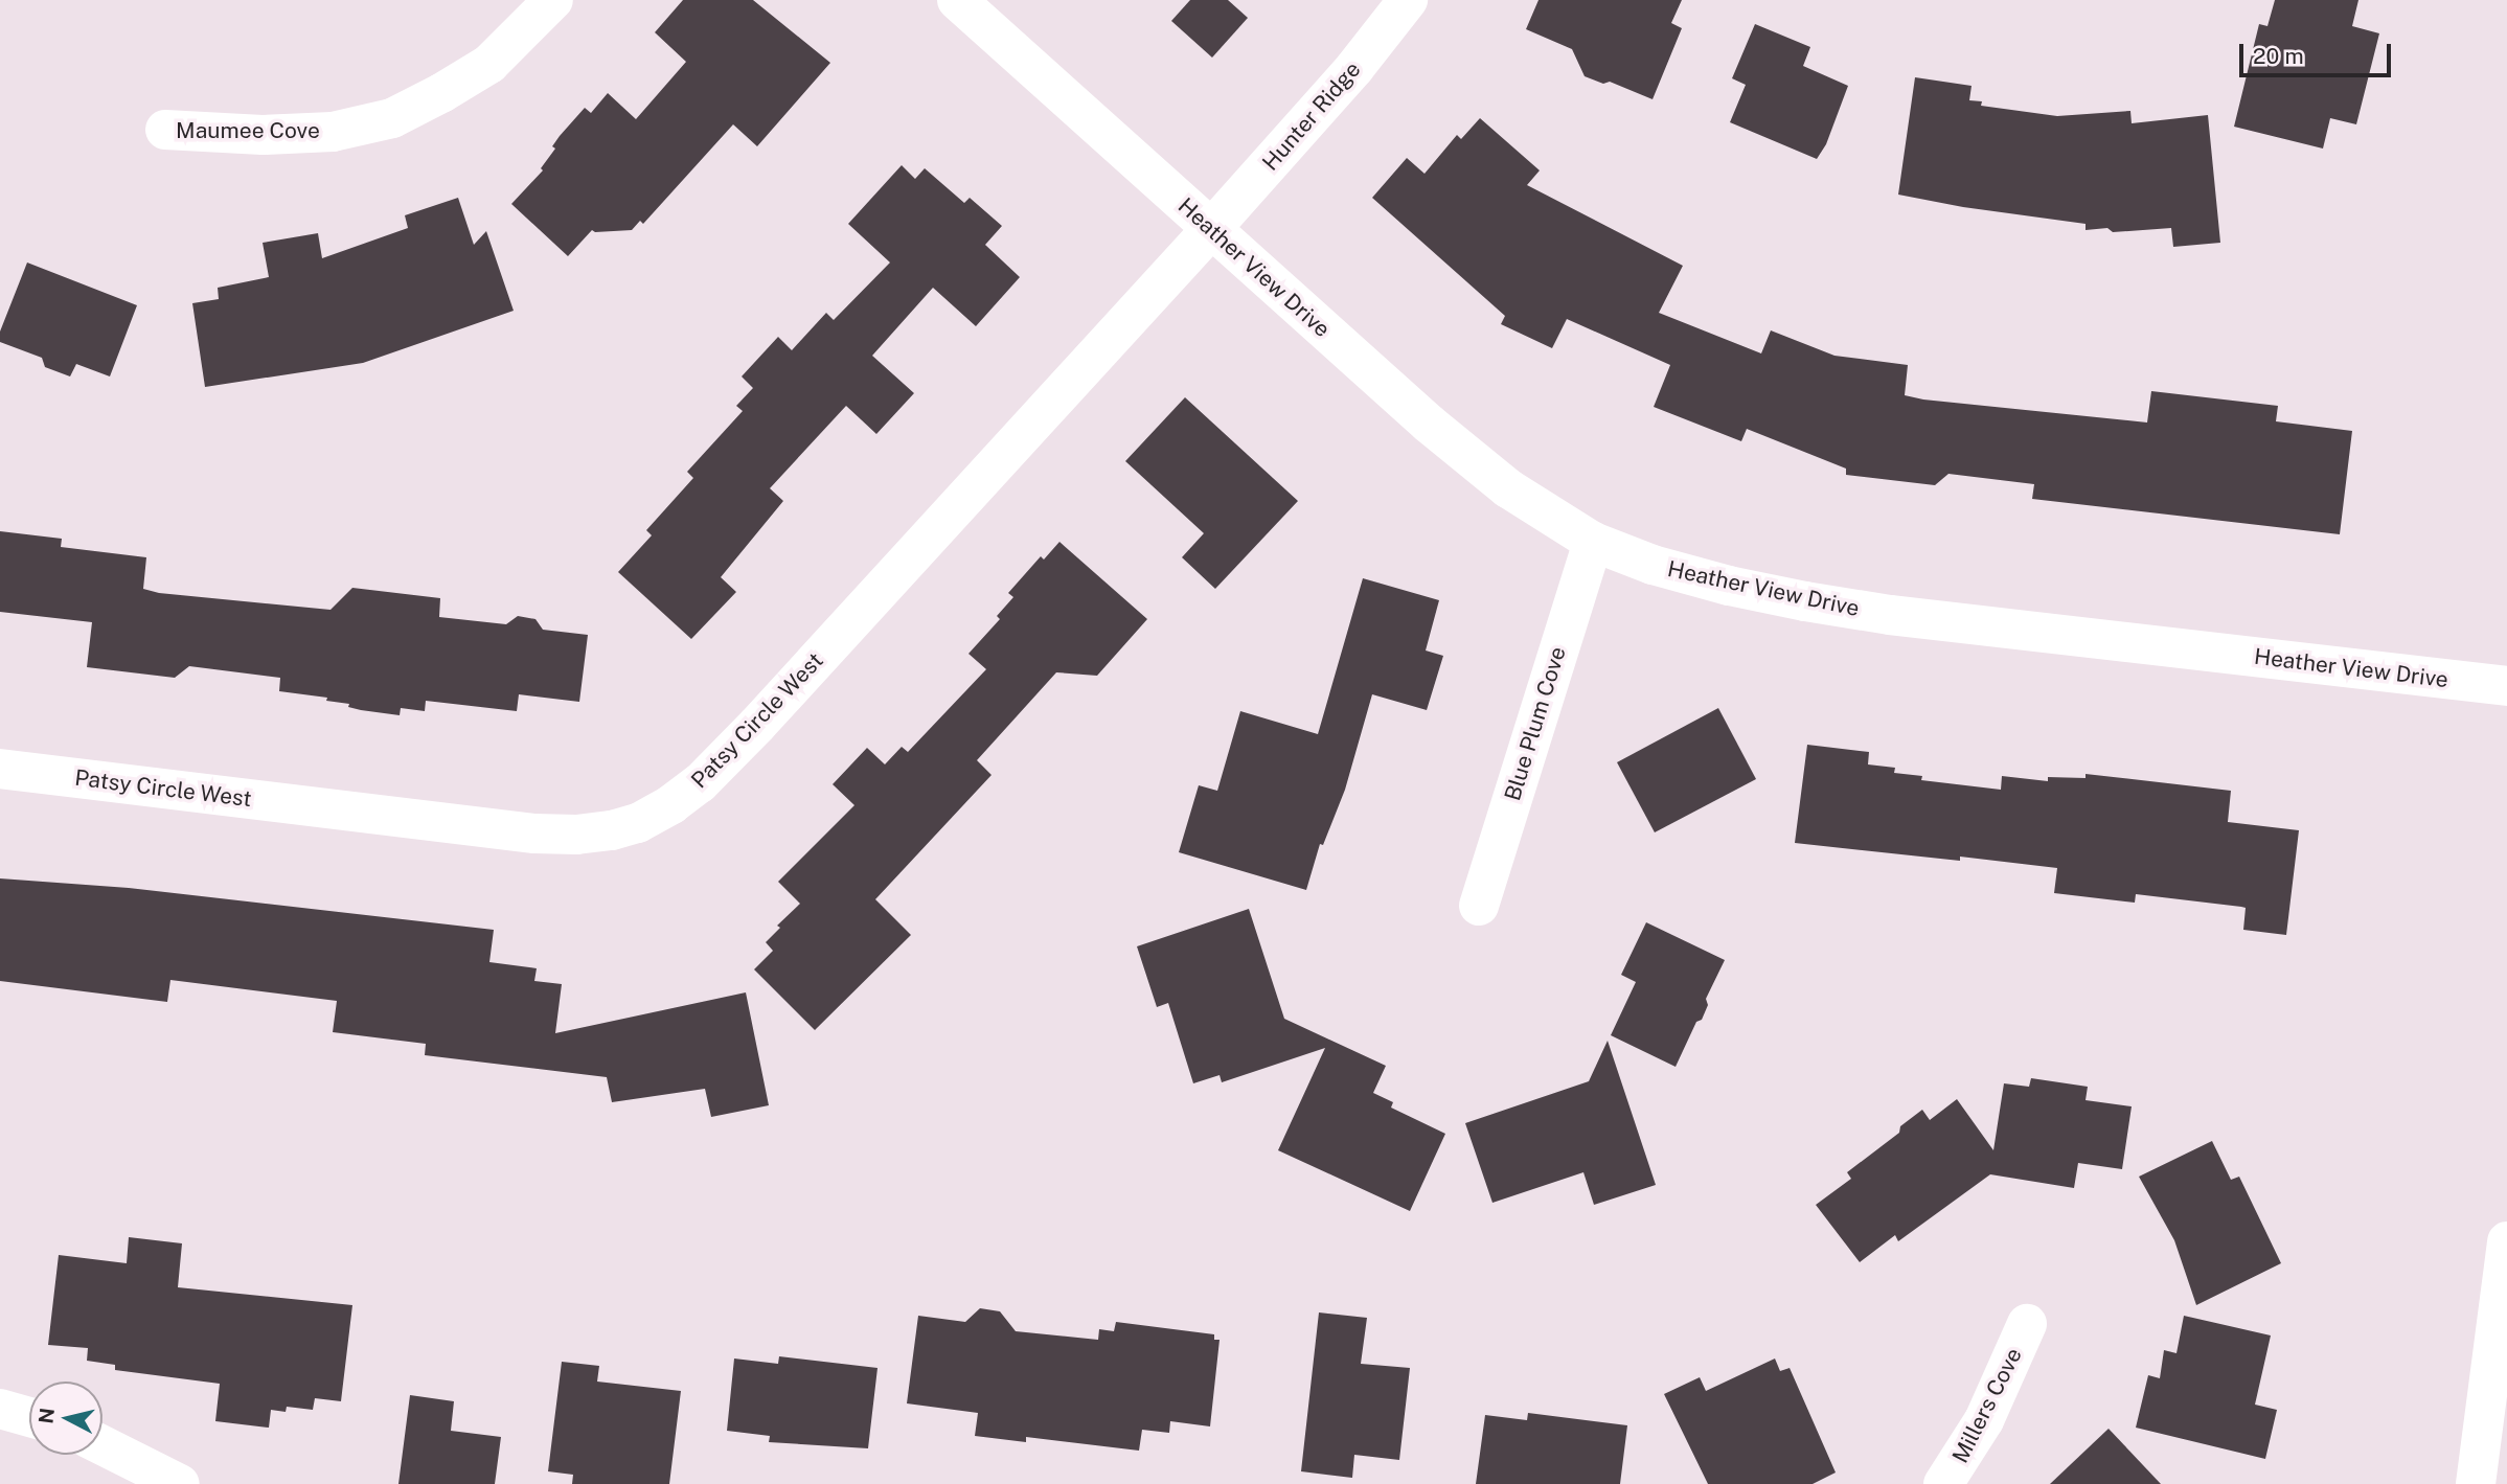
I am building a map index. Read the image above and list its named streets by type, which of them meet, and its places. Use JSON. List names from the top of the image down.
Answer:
{
  "streets": {
    "street": [
      "Hunter Ridge",
      "Maumee Cove",
      "Heather View Drive",
      "Patsy Circle West",
      "Blue Plum Cove",
      "Millers Cove"
    ]
  },
  "crossings": [
    ["Hunter Ridge", "Heather View Drive"],
    ["Hunter Ridge", "Patsy Circle West"],
    ["Heather View Drive", "Patsy Circle West"],
    ["Heather View Drive", "Blue Plum Cove"]
  ],
  "scale_bar": "20 m",
  "north": "left"
}
